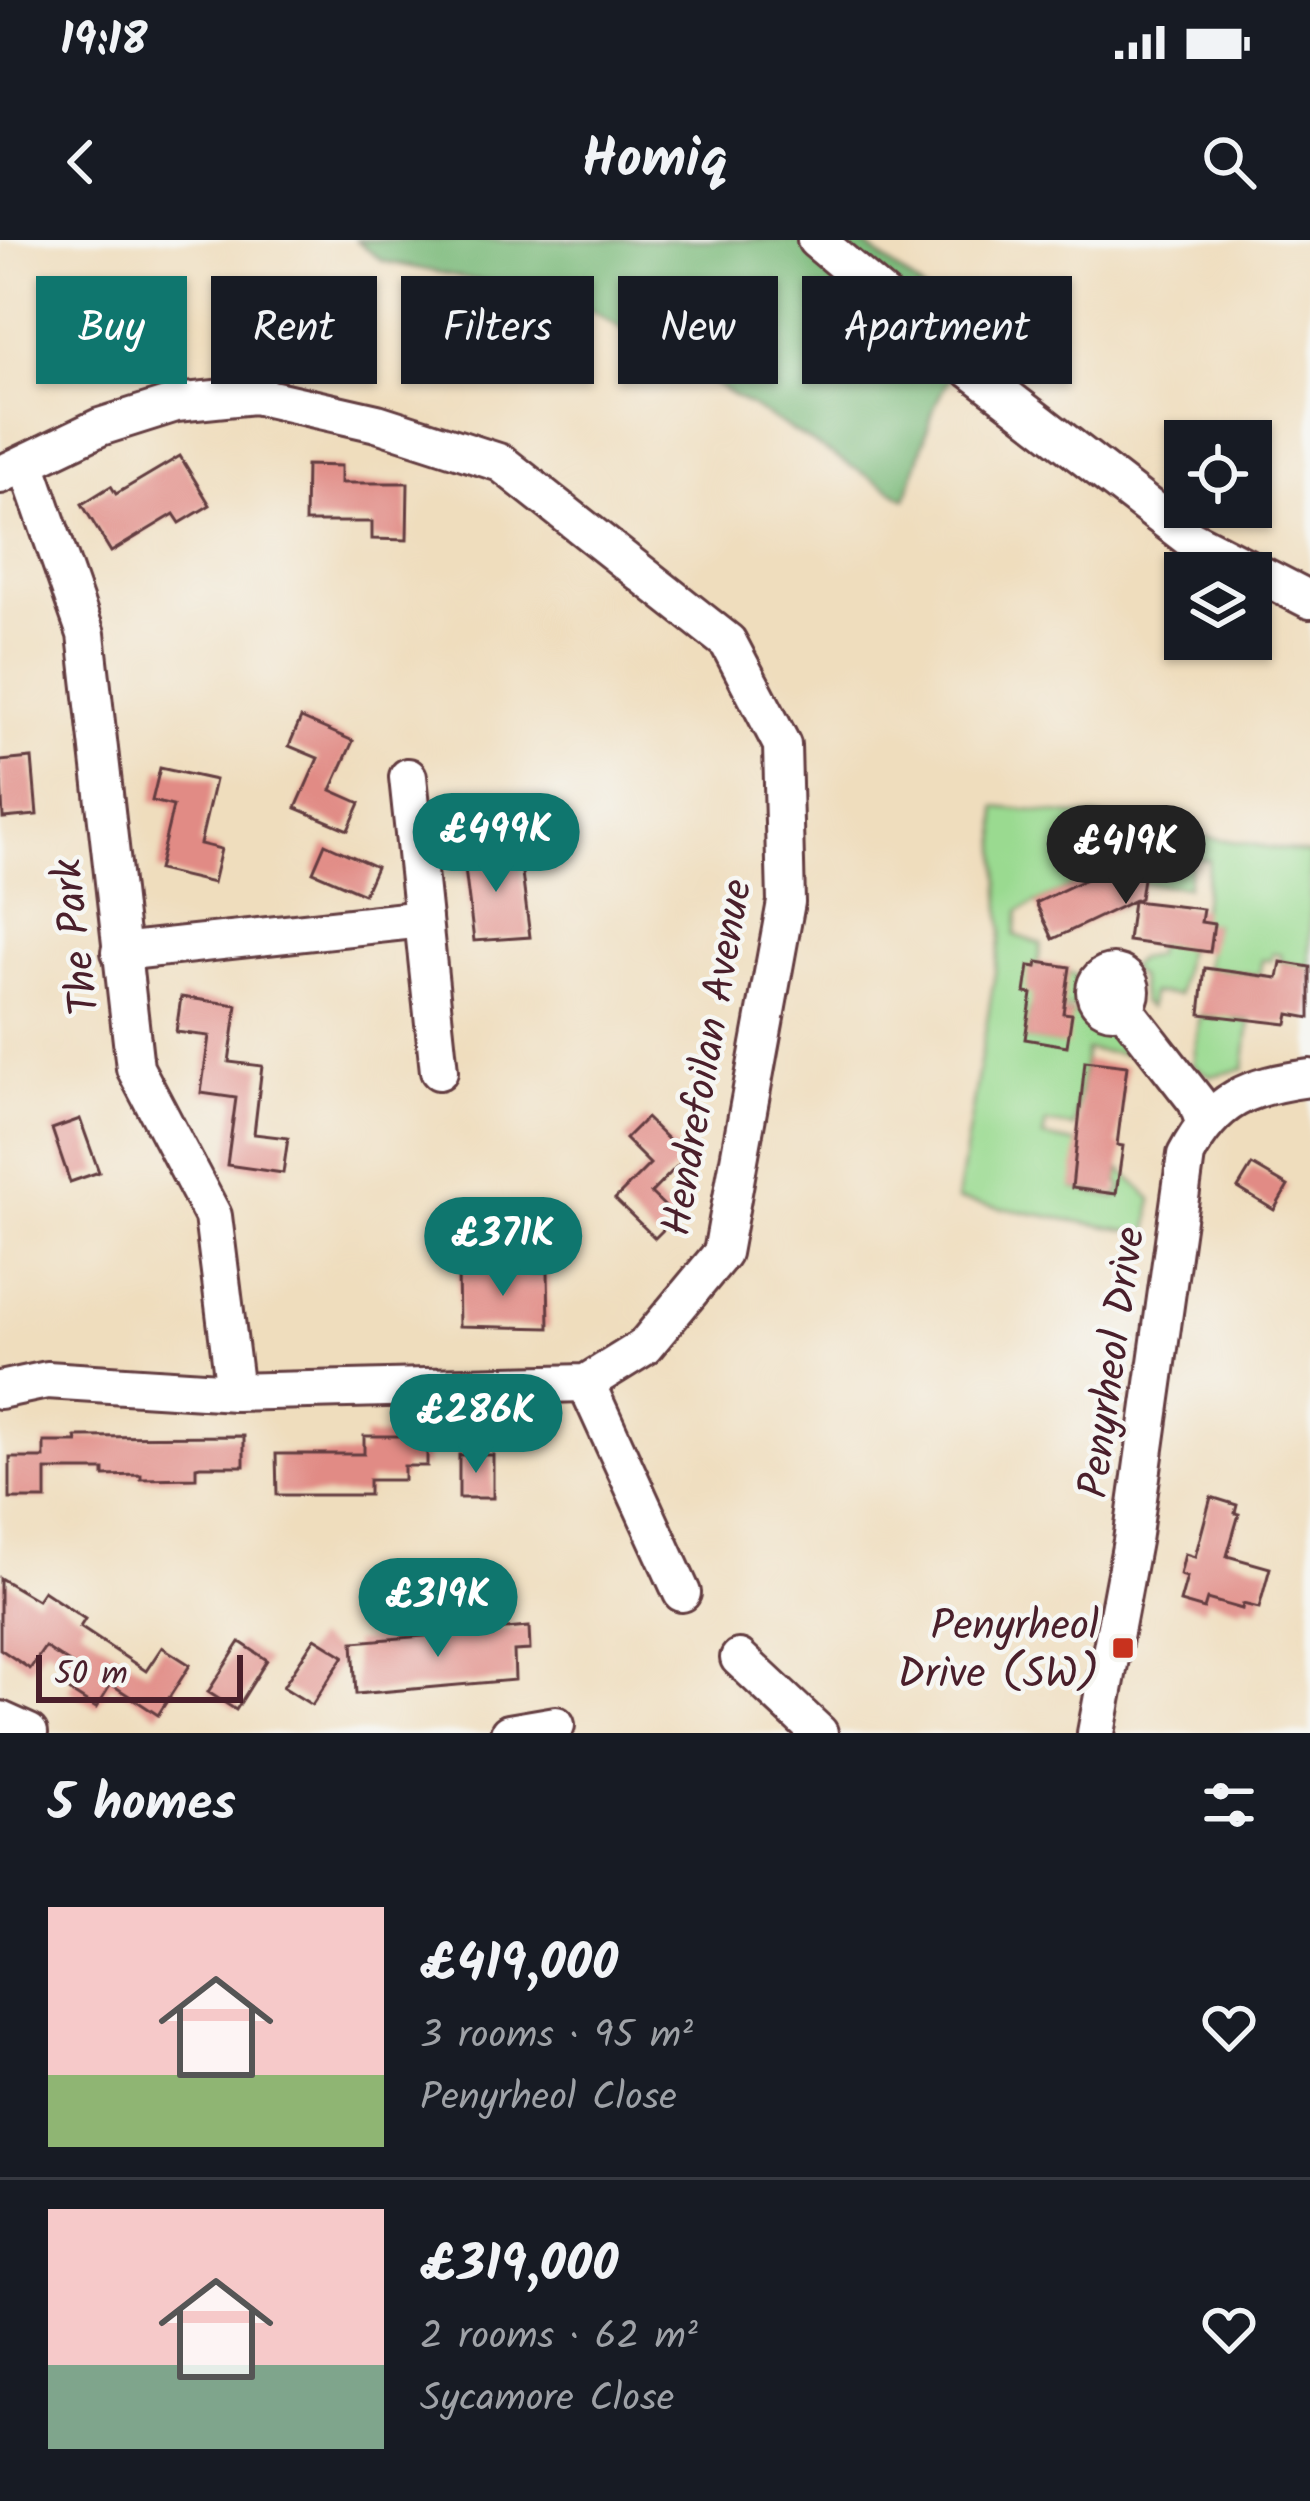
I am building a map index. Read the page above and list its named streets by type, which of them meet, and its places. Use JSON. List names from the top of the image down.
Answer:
{
  "streets": {
    "street": ["The Park", "Hendrefoilan Avenue", "Penyrheol Drive"]
  },
  "crossings": [
    ["The Park", "Hendrefoilan Avenue"]
  ],
  "places": {
    "transit": ["Penyrheol Drive (SW)"]
  },
  "scale_bar": "50 m",
  "page": {
    "status": "19:18",
    "header": "Homiq",
    "chip": [
      "Buy",
      "Rent",
      "Filters",
      "New",
      "Apartment"
    ],
    "price": [
      "£499K",
      "£419K",
      "£371K",
      "£286K",
      "£319K"
    ],
    "scale": "50 m",
    "heading": "5 homes",
    "list": [
      {
        "name": "£419,000",
        "note": "3 rooms · 95 m² · Penyrheol Close"
      },
      {
        "name": "£319,000",
        "note": "2 rooms · 62 m² · Sycamore Close"
      }
    ]
  }
}
